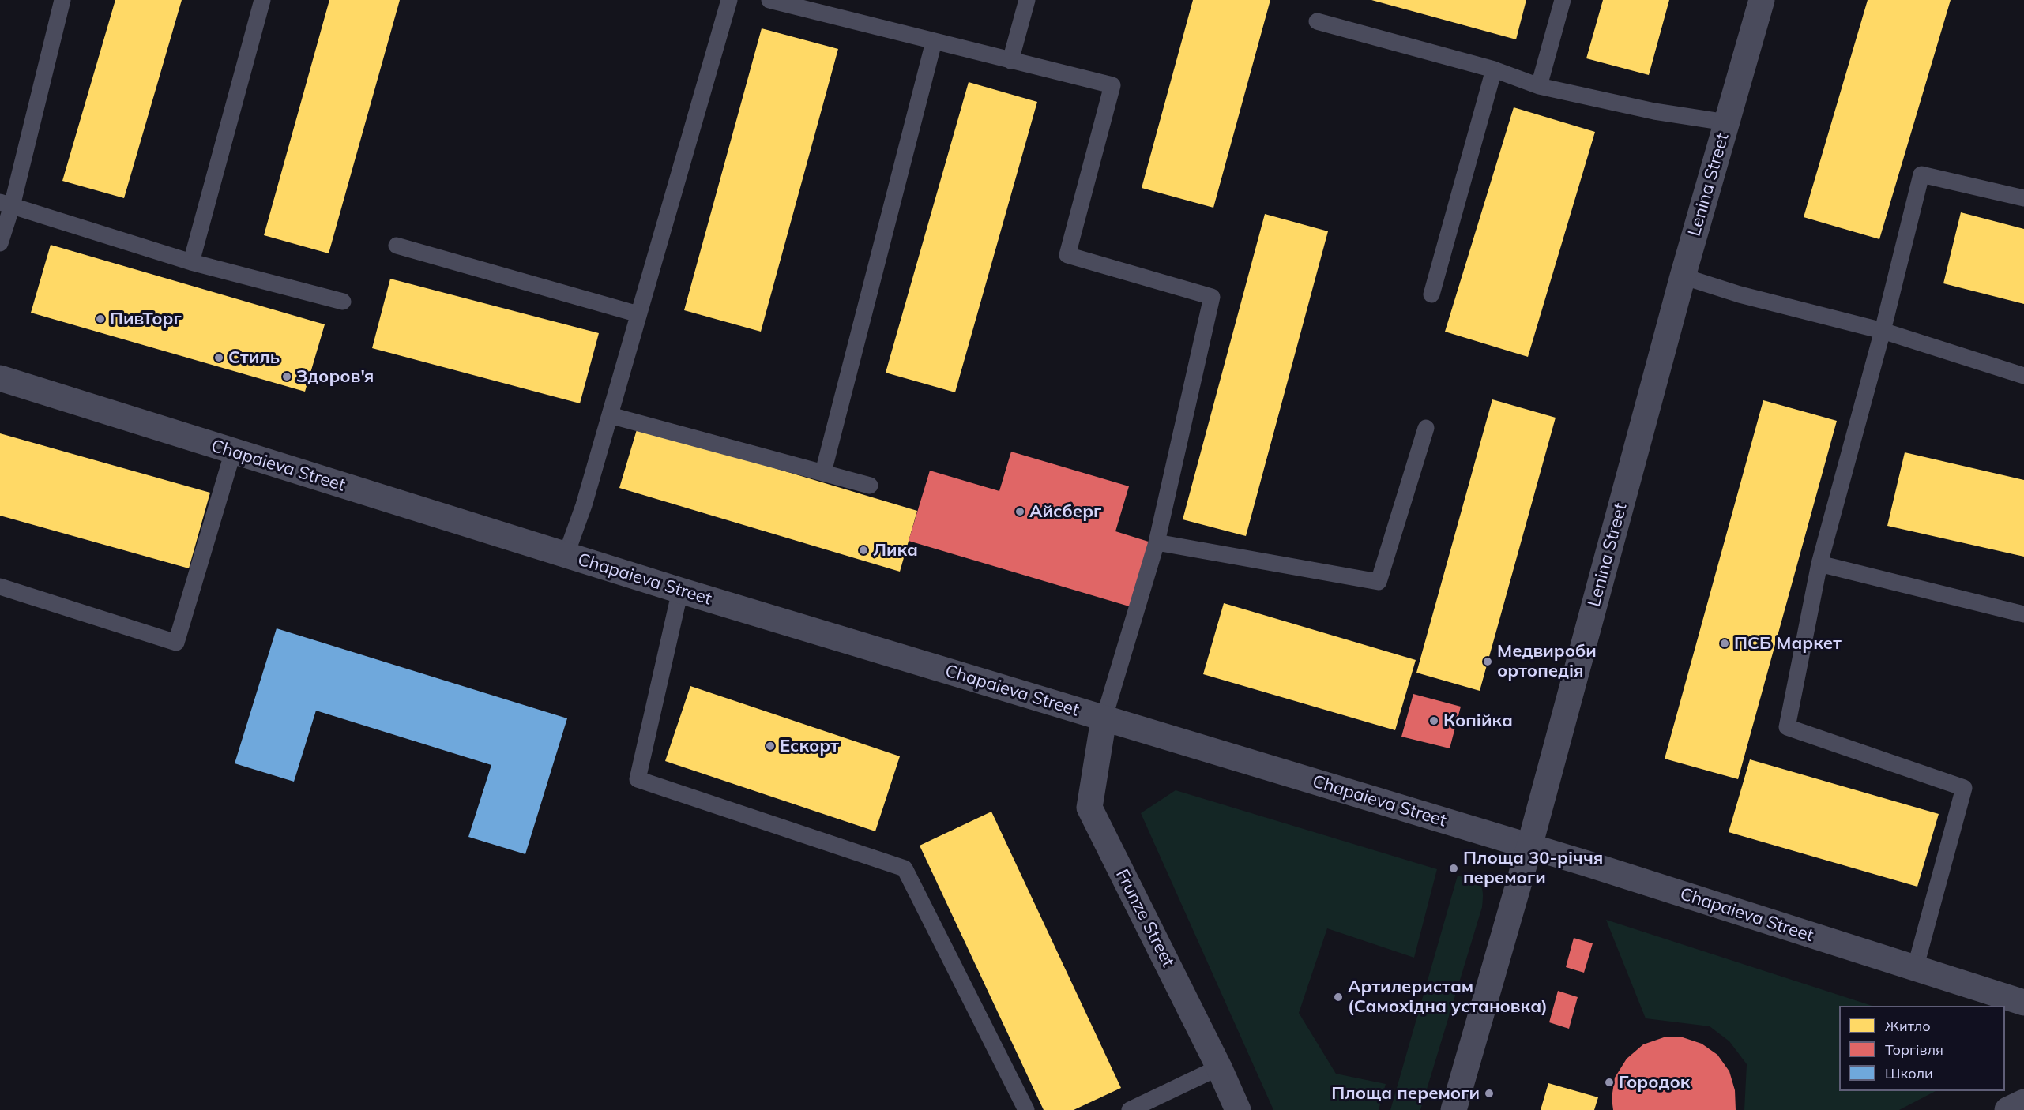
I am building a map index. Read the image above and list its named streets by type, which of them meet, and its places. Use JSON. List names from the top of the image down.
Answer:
{
  "streets": {
    "street": ["Lenina Street", "Chapaieva Street", "Frunze Street"]
  },
  "crossings": [
    ["Lenina Street", "Chapaieva Street"],
    ["Chapaieva Street", "Frunze Street"]
  ],
  "places": [
    "ПивТорг",
    "Стиль",
    "Здоров'я",
    "Айсберг",
    "Лика",
    "ПСБ Маркет",
    "Медвироби ортопедія",
    "Копійка",
    "Ескорт",
    "Площа 30-річчя перемоги",
    "Артилеристам (Самохідна установка)",
    "Городок",
    "Площа перемоги"
  ],
  "legend": ["Житло", "Торгівля", "Школи"]
}
